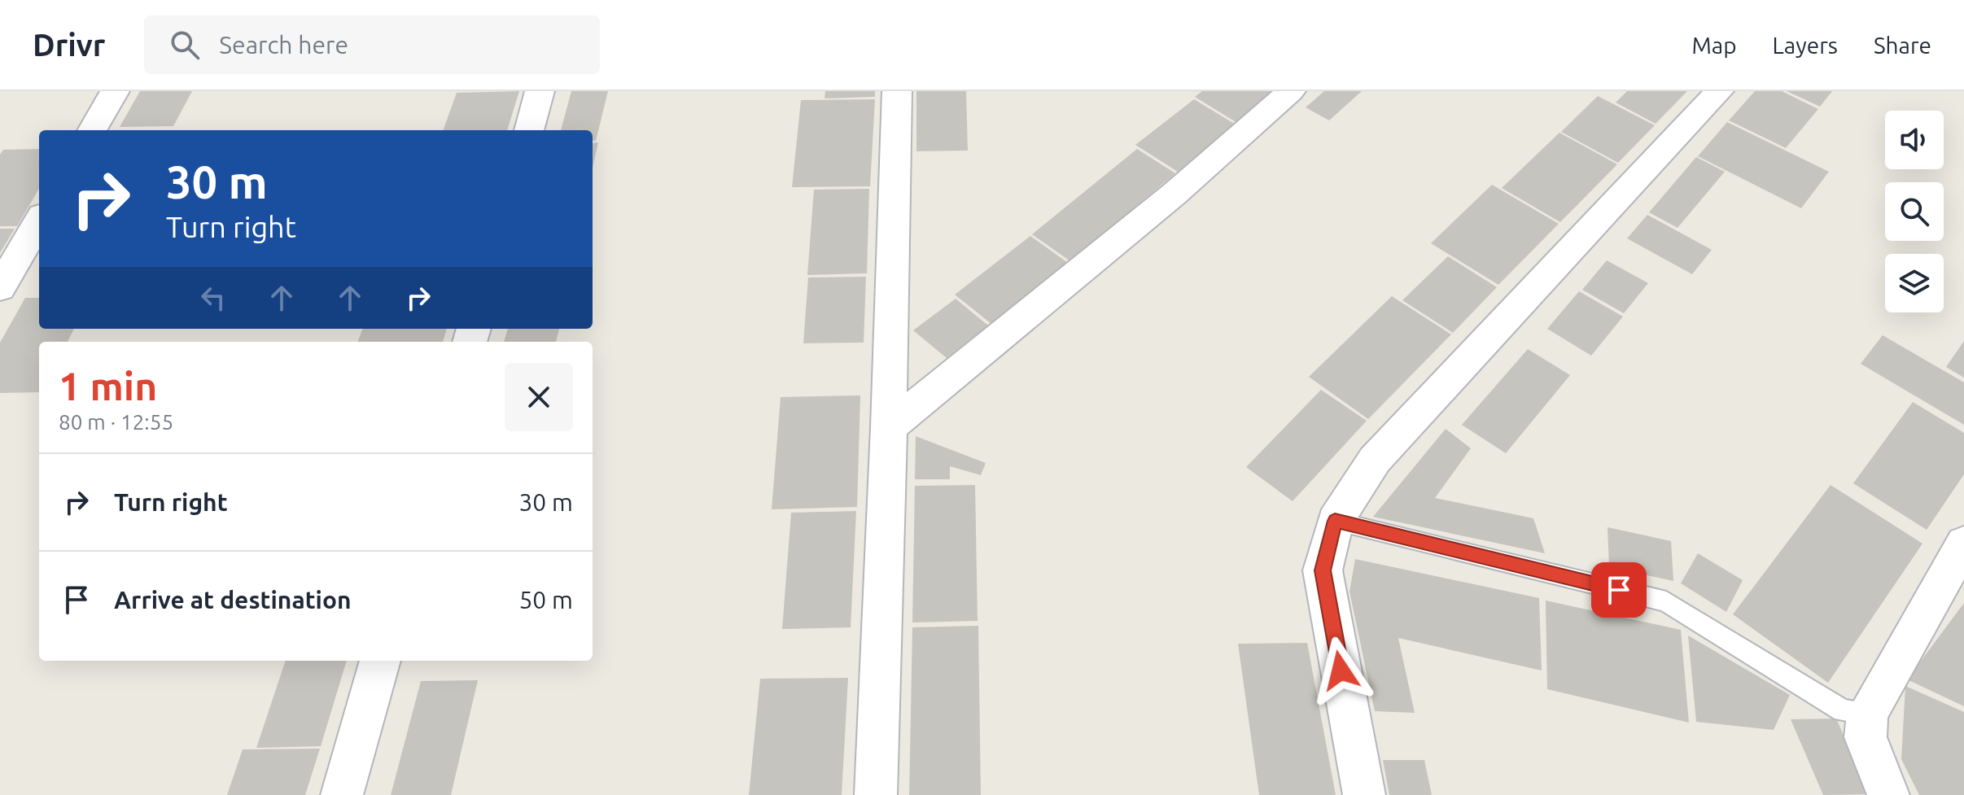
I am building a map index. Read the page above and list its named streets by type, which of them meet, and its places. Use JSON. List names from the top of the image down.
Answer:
{
  "page": {
    "header": "Drivr",
    "search": "Search here",
    "nav": ["Map", "Layers", "Share"],
    "turn": ["30 m", "Turn right"],
    "heading": ["1 min", "80 m · 12:55"],
    "list": [
      {
        "name": "Turn right",
        "value": "30 m"
      },
      {
        "name": "Arrive at destination",
        "value": "50 m"
      }
    ]
  }
}
